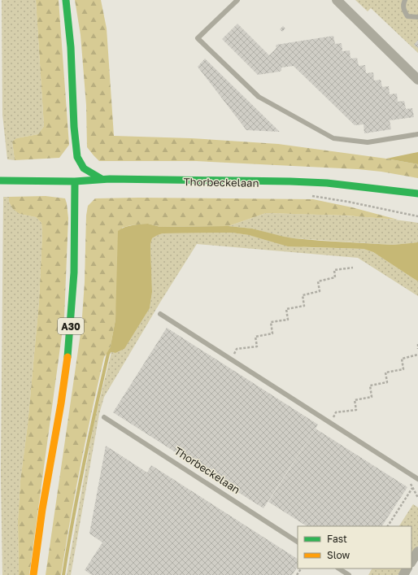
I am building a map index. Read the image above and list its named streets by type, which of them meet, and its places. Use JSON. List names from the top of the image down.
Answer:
{
  "streets": {
    "main road": ["Thorbeckelaan", "A30"]
  },
  "crossings": [
    ["Thorbeckelaan", "A30"]
  ],
  "legend": ["Fast", "Slow"]
}
